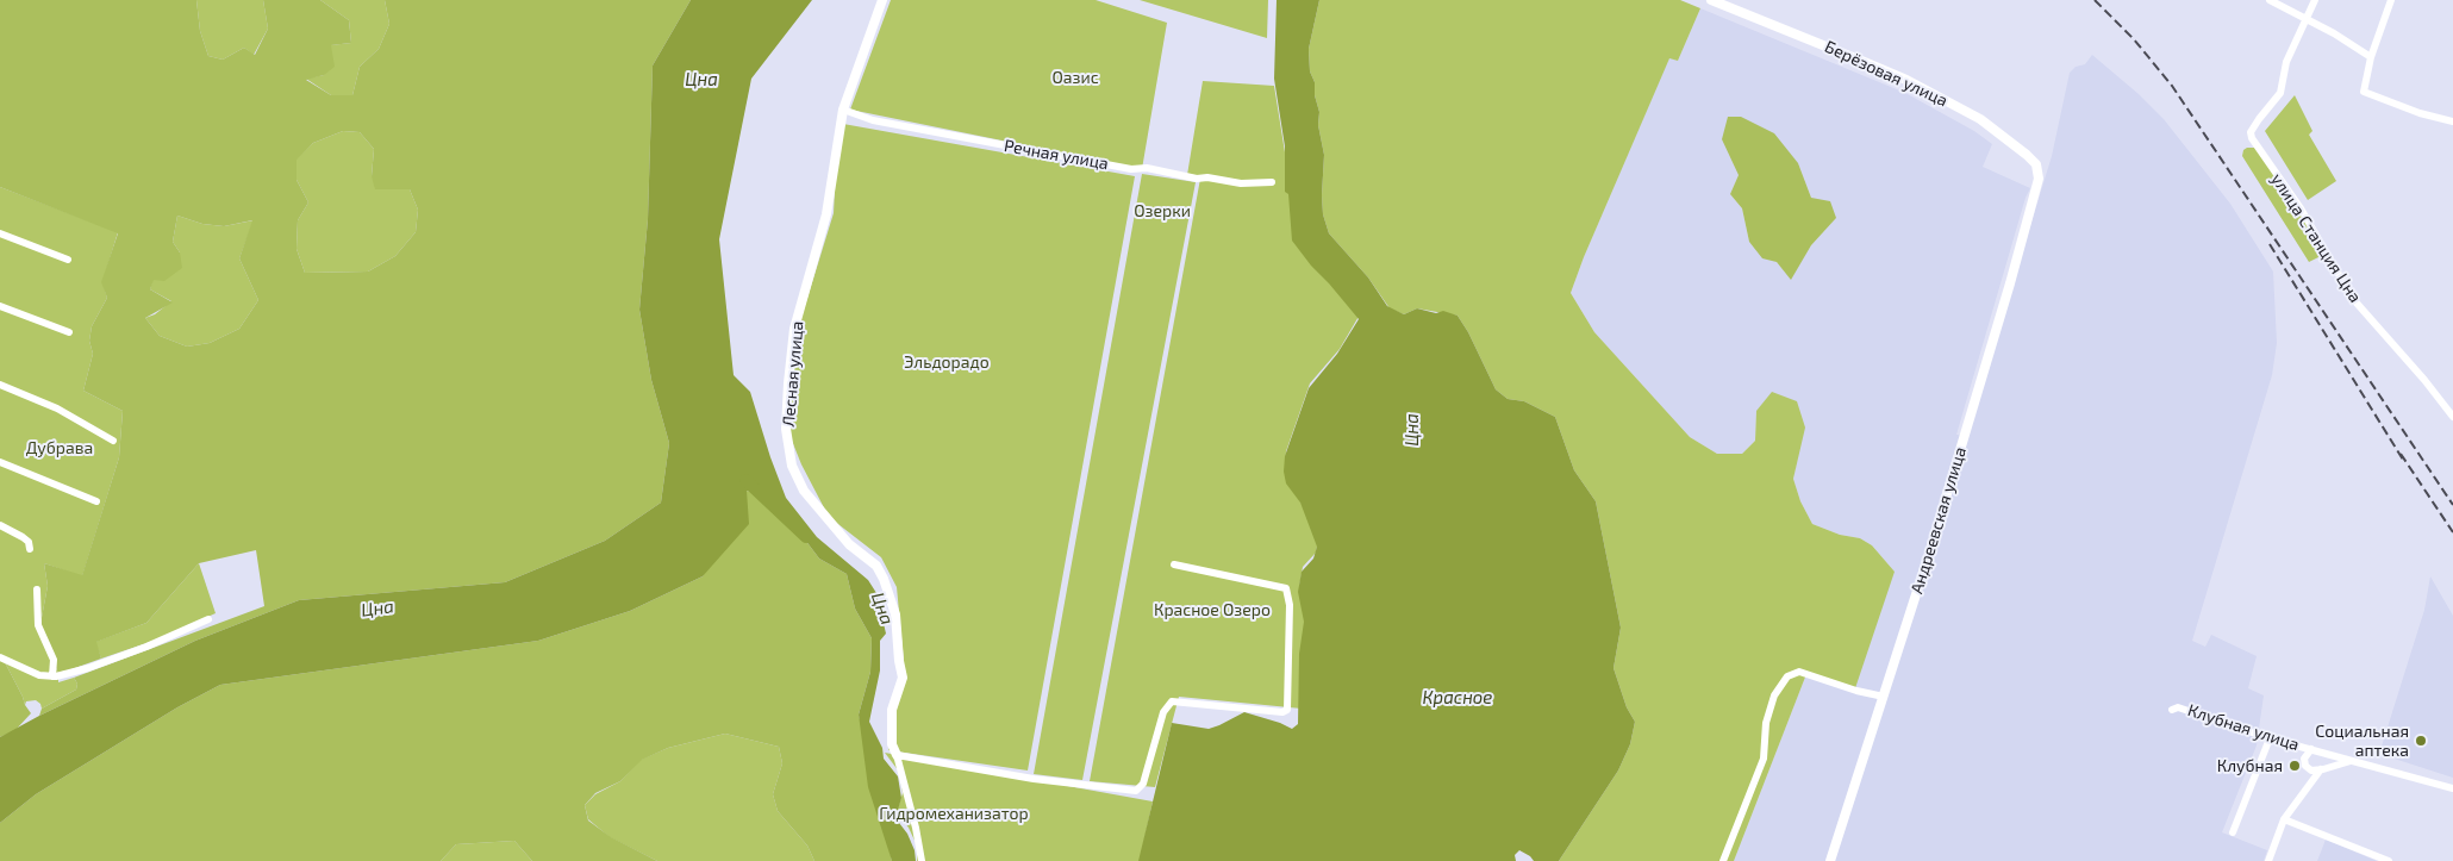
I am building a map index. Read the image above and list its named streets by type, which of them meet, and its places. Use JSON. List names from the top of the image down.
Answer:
{
  "streets": {
    "street": [
      "Берёзовая улица",
      "Речная улица",
      "улица Станция Цна",
      "Лесная улица",
      "Андреевская улица",
      "Клубная улица"
    ]
  },
  "crossings": [
    ["Берёзовая улица", "Андреевская улица"],
    ["Речная улица", "Лесная улица"]
  ],
  "water": ["Цна", "Красное"],
  "parks": [
    "Оазис",
    "Озерки",
    "Эльдорадо",
    "Дубрава",
    "Красное Озеро",
    "Гидромеханизатор"
  ],
  "places": ["Социальная аптека", "Клубная"]
}
